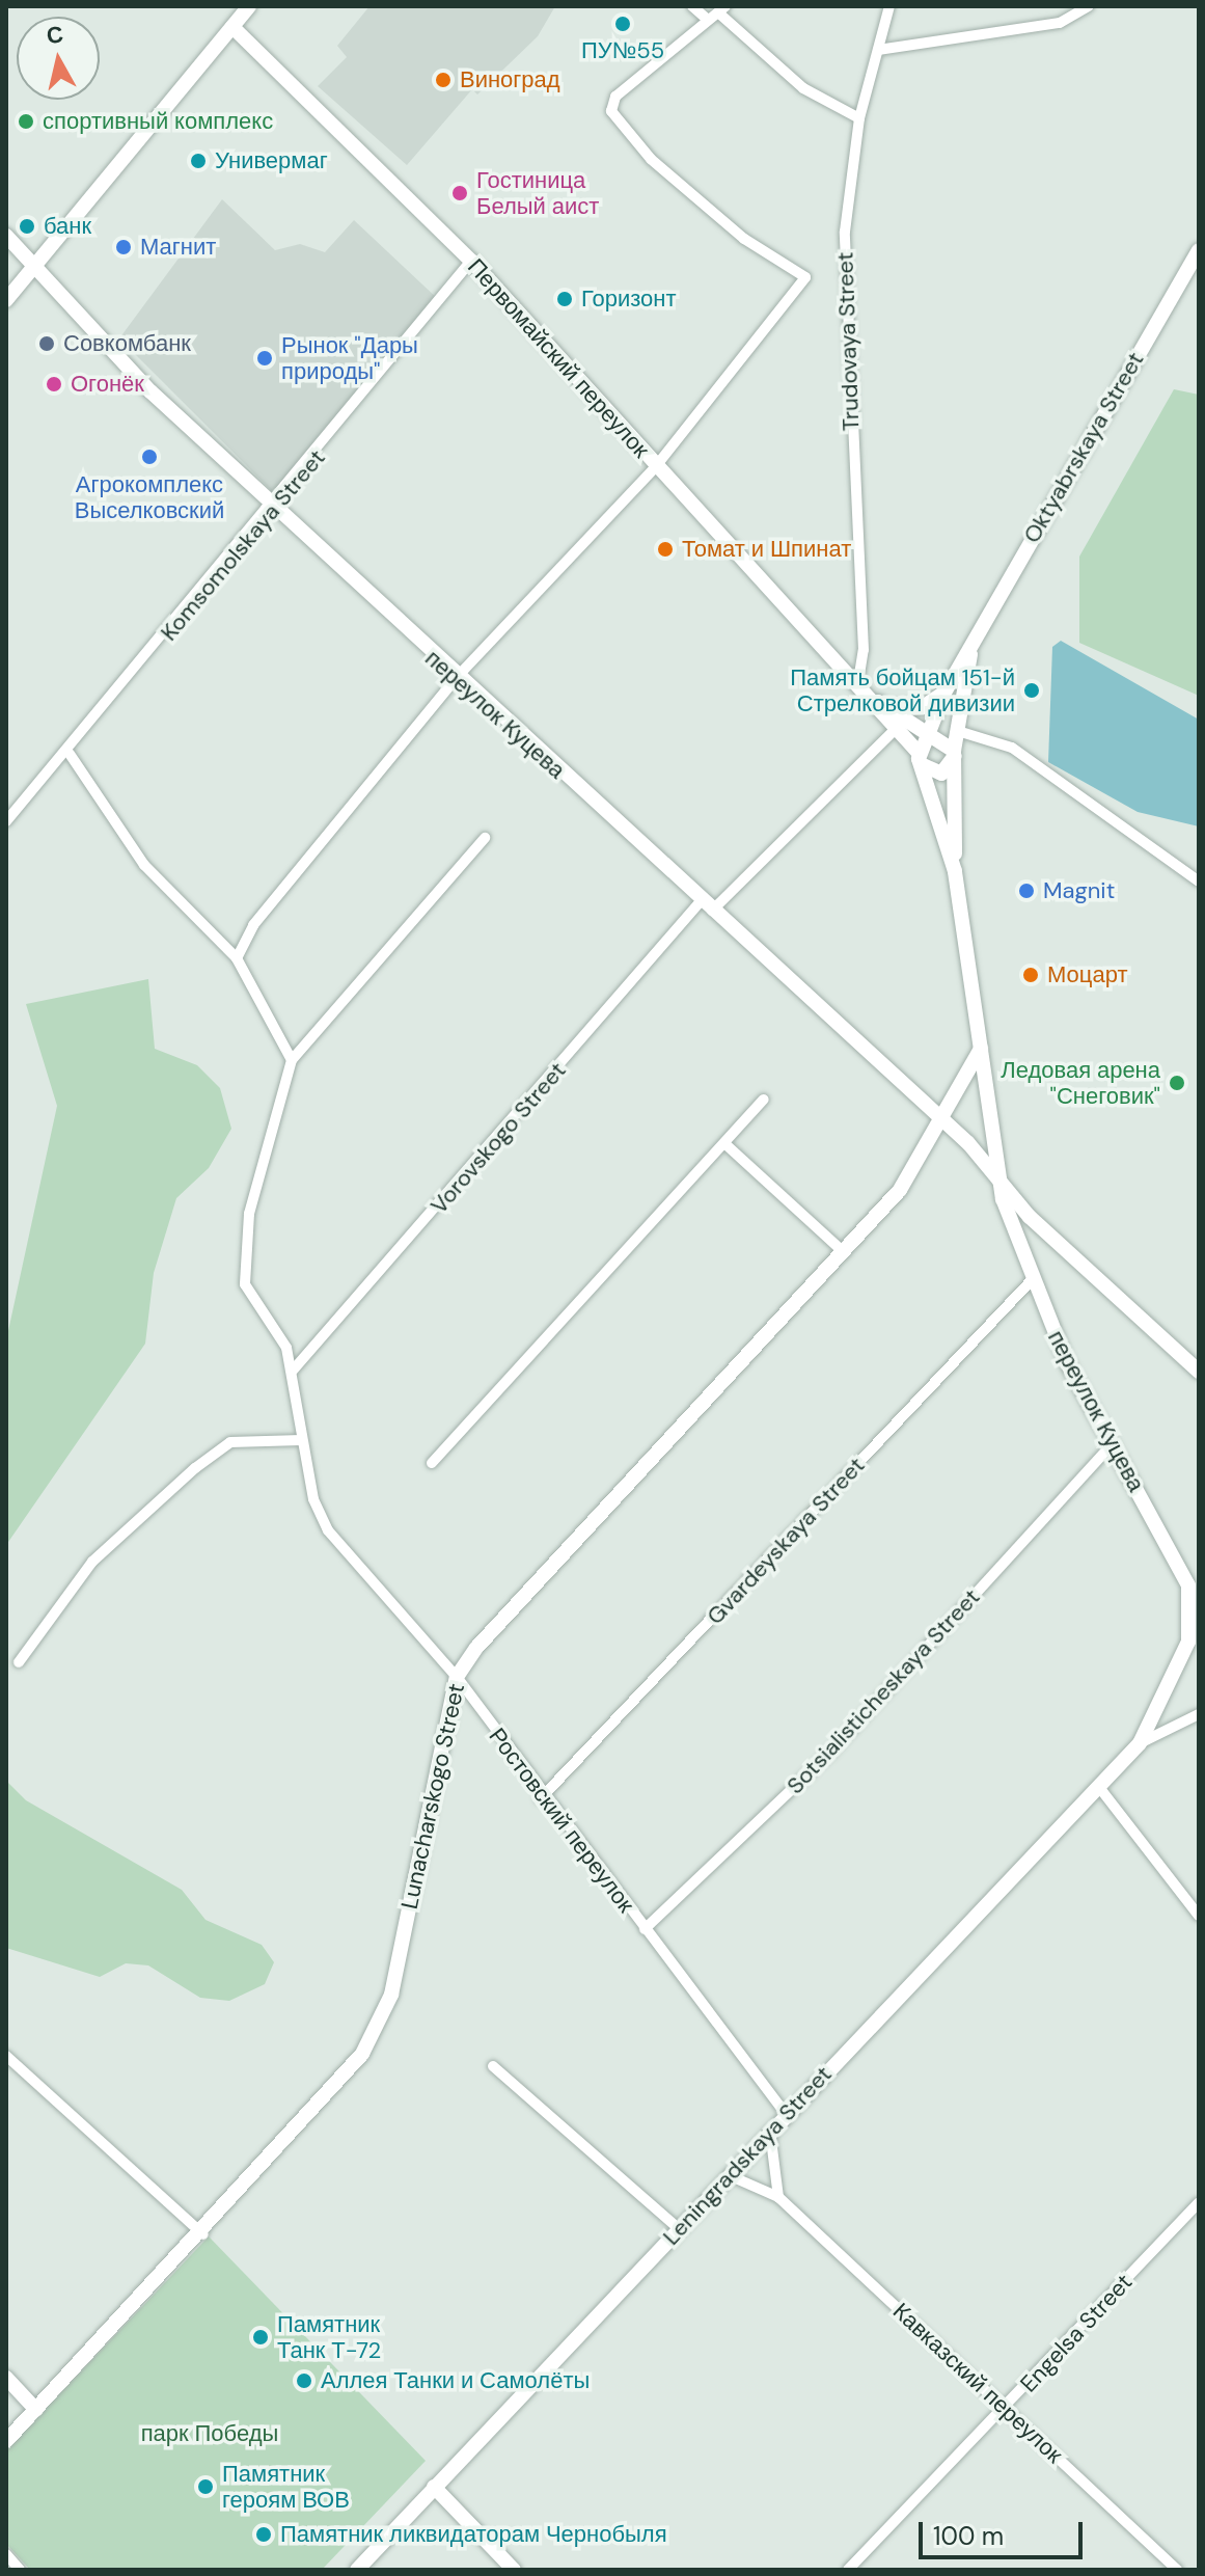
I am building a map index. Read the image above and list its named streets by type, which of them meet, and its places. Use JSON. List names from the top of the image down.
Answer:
{
  "streets": {
    "street": [
      "Trudovaya Street",
      "Первомайский переулок",
      "Oktyabrskaya Street",
      "Komsomolskaya Street",
      "переулок Куцева",
      "Vorovskogo Street",
      "Gvardeyskaya Street",
      "Sotsialisticheskaya Street",
      "Lunacharskogo Street",
      "Ростовский переулок",
      "Leningradskaya Street",
      "Engelsa Street",
      "Кавказский переулок"
    ]
  },
  "crossings": [
    ["Trudovaya Street", "Первомайский переулок"],
    ["Trudovaya Street", "переулок Куцева"],
    ["Первомайский переулок", "Oktyabrskaya Street"],
    ["Первомайский переулок", "Komsomolskaya Street"],
    ["Первомайский переулок", "переулок Куцева"],
    ["Первомайский переулок", "Vorovskogo Street"],
    ["Первомайский переулок", "Lunacharskogo Street"],
    ["Komsomolskaya Street", "переулок Куцева"],
    ["переулок Куцева", "Vorovskogo Street"],
    ["переулок Куцева", "Gvardeyskaya Street"],
    ["переулок Куцева", "Sotsialisticheskaya Street"],
    ["переулок Куцева", "Lunacharskogo Street"],
    ["переулок Куцева", "Leningradskaya Street"],
    ["Vorovskogo Street", "Ростовский переулок"],
    ["Gvardeyskaya Street", "Ростовский переулок"],
    ["Sotsialisticheskaya Street", "Ростовский переулок"],
    ["Lunacharskogo Street", "Ростовский переулок"],
    ["Ростовский переулок", "Leningradskaya Street"],
    ["Leningradskaya Street", "Кавказский переулок"],
    ["Engelsa Street", "Кавказский переулок"]
  ],
  "parks": ["парк Победы"],
  "places": [
    "ПУ№55",
    "Виноград",
    "спортивный комплекс",
    "Универмаг",
    "Гостиница Белый аист",
    "банк",
    "Магнит",
    "Горизонт",
    "Совкомбанк",
    "Рынок \"Дары природы\"",
    "Огонёк",
    "Агрокомплекс Выселковский",
    "Томат и Шпинат",
    "Память бойцам 151-й Стрелковой дивизии",
    "Magnit",
    "Моцарт",
    "Ледовая арена \"Снеговик\"",
    "Памятник Танк Т-72",
    "Аллея Танки и Самолёты",
    "Памятник героям ВОВ",
    "Памятник ликвидаторам Чернобыля"
  ],
  "scale_bar": "100 m",
  "north": "top"
}
